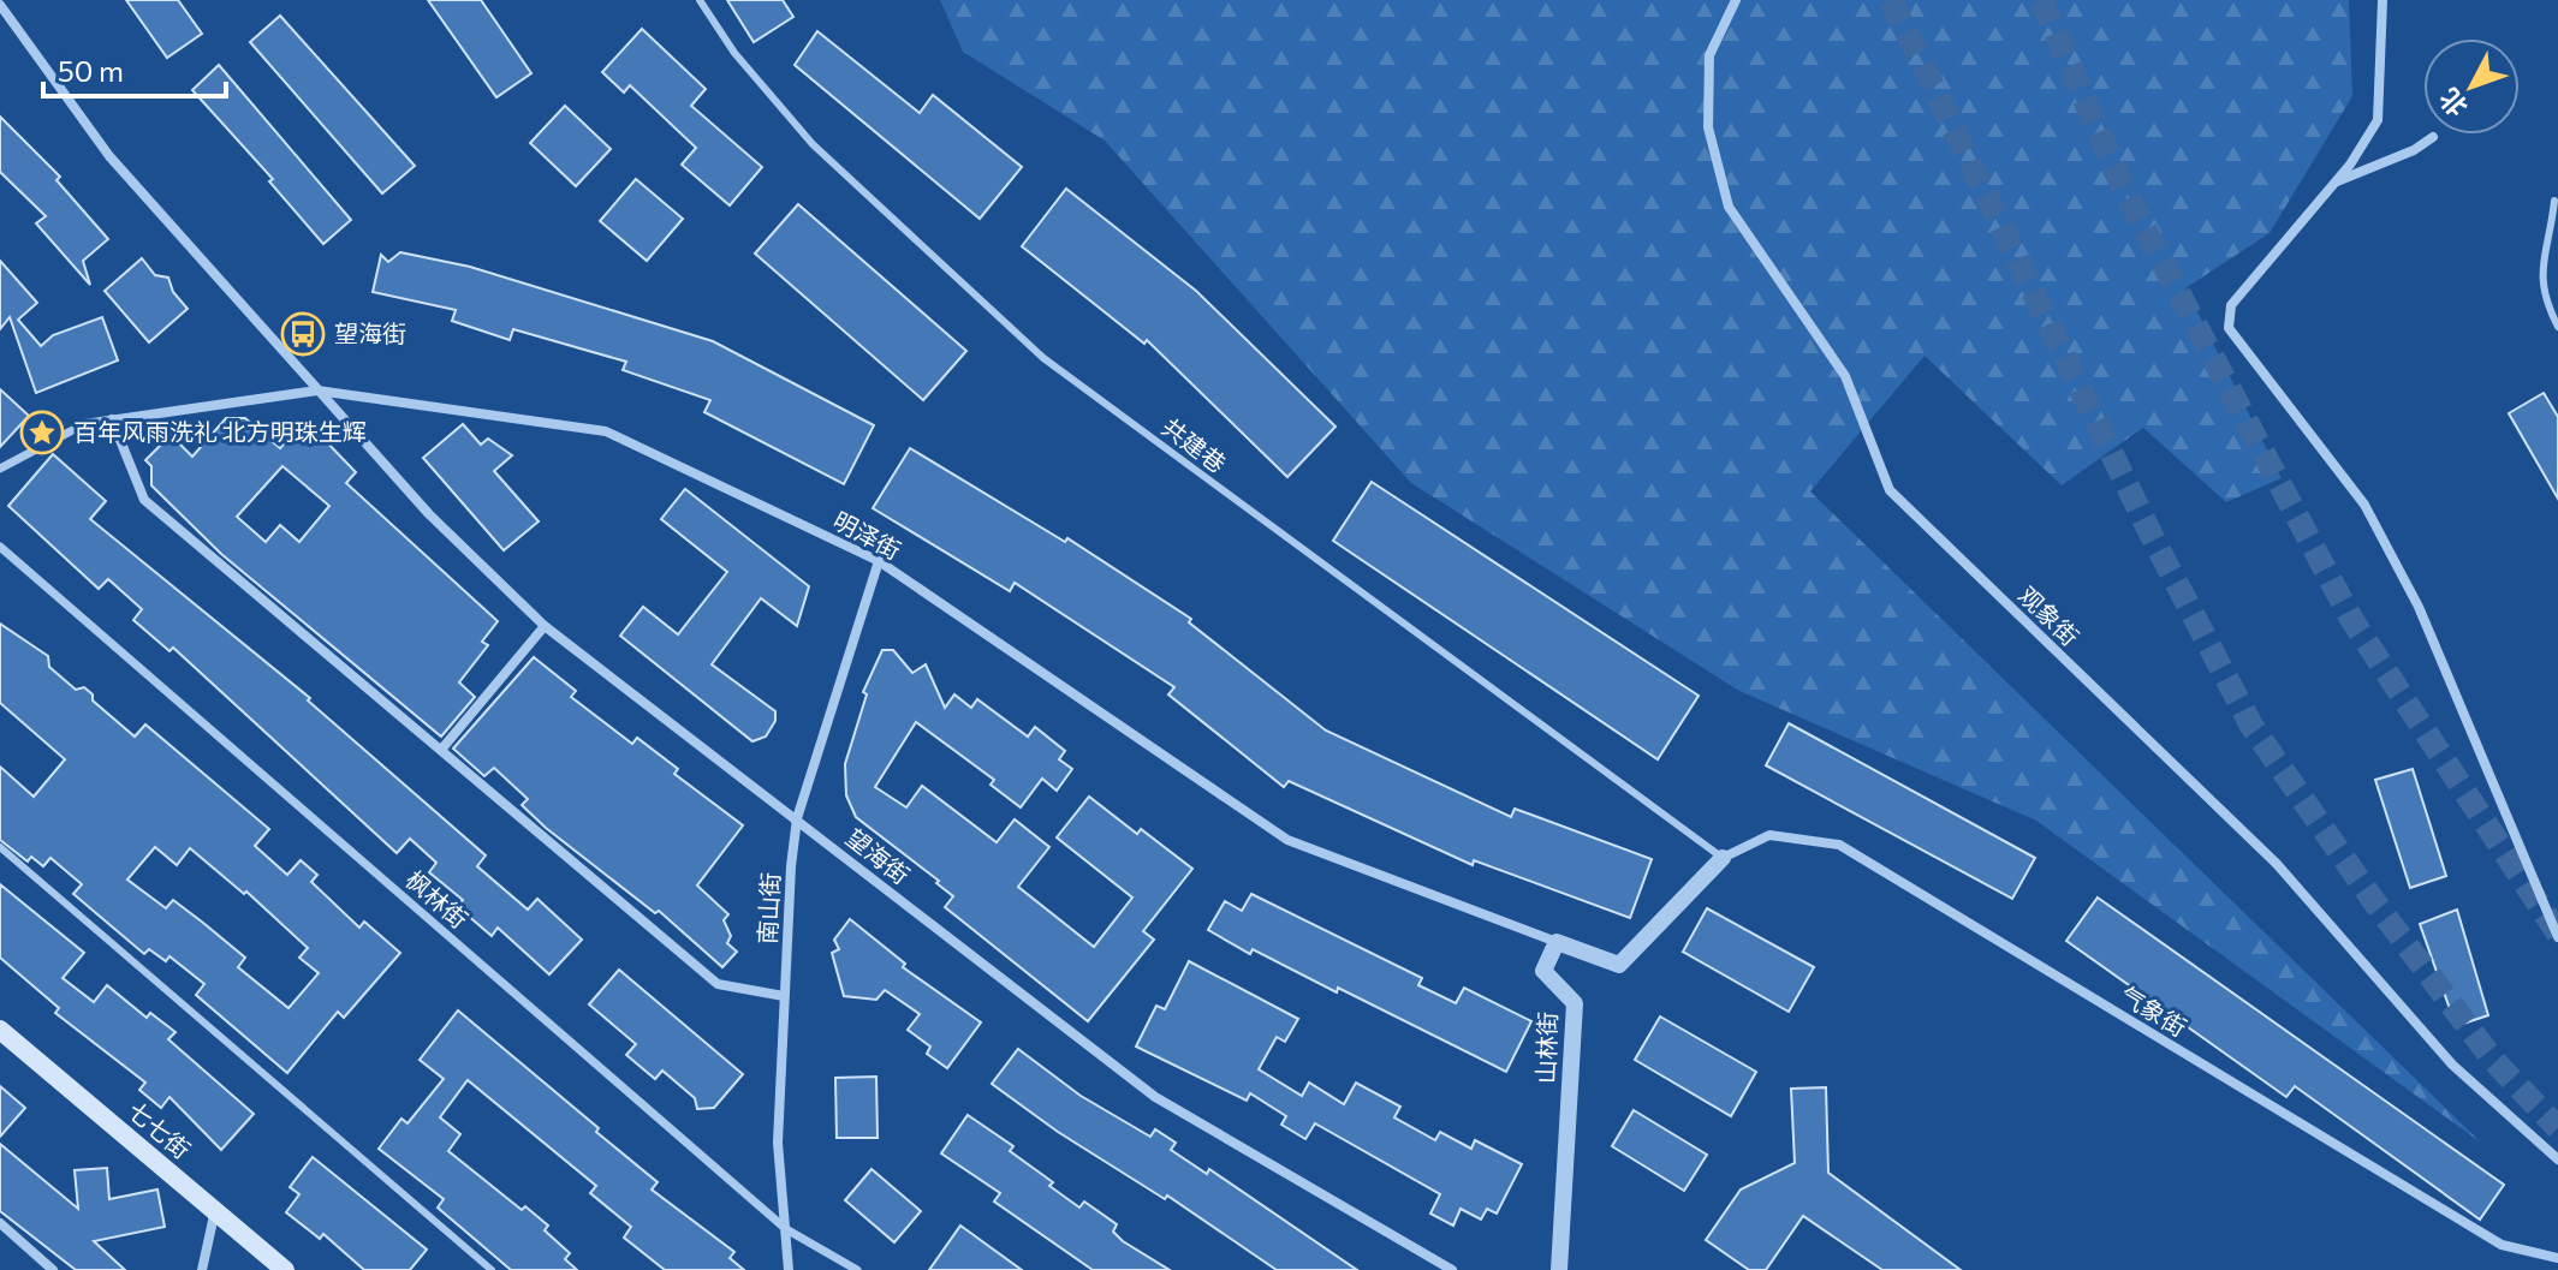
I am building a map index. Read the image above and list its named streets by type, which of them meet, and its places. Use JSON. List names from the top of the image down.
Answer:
{
  "streets": {
    "main road": ["七七街"],
    "street": [
      "明泽街",
      "观象街",
      "望海街",
      "枫林街",
      "南山街",
      "气象街",
      "山林街"
    ],
    "lane": ["共建巷"]
  },
  "crossings": [
    ["共建巷", "气象街"],
    ["明泽街", "望海街"],
    ["明泽街", "南山街"],
    ["明泽街", "山林街"],
    ["望海街", "南山街"],
    ["枫林街", "南山街"]
  ],
  "places": {
    "bus stop": ["望海街"],
    "place": ["百年风雨洗礼 北方明珠生辉"]
  },
  "scale_bar": "50 m",
  "north": "bottom left"
}
